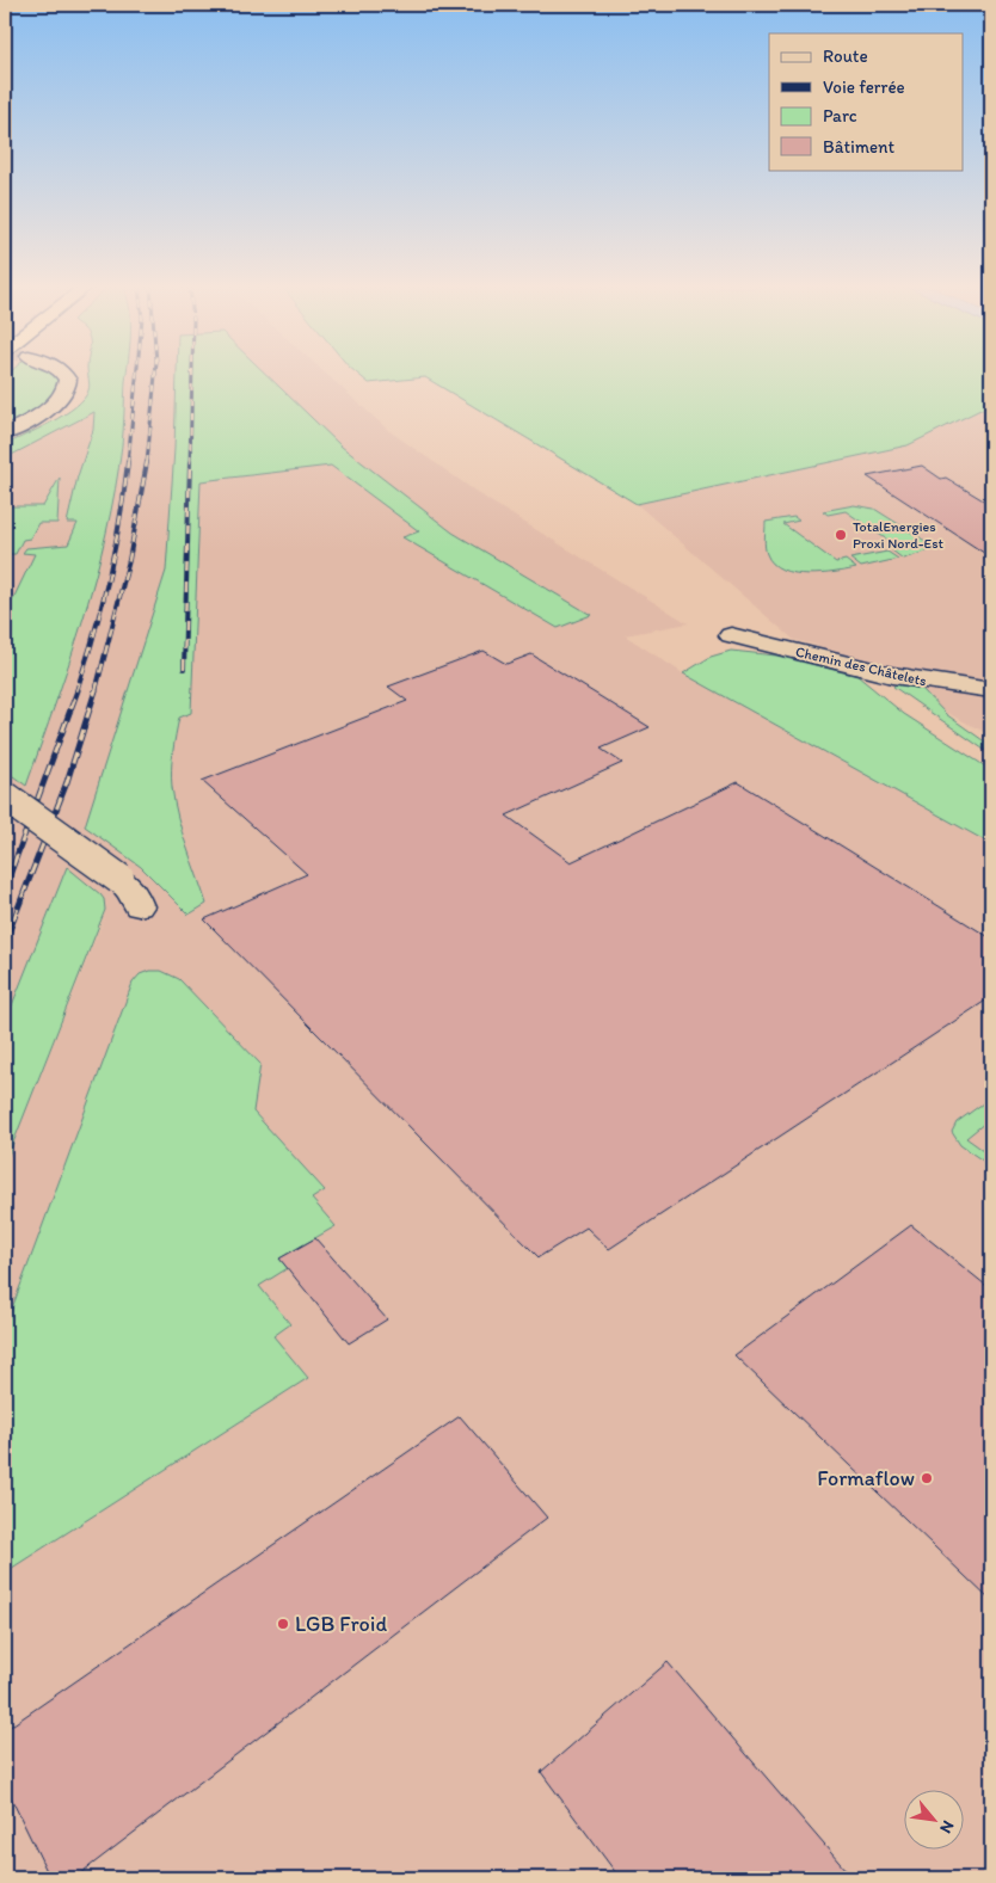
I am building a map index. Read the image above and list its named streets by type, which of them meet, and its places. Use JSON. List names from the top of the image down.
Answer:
{
  "streets": {
    "street": ["Chemin des Châtelets"]
  },
  "places": ["TotalEnergies Proxi Nord-Est", "Formaflow", "LGB Froid"],
  "legend": [
    "Route",
    "Voie ferrée",
    "Parc",
    "Bâtiment"
  ],
  "north": "bottom right"
}
